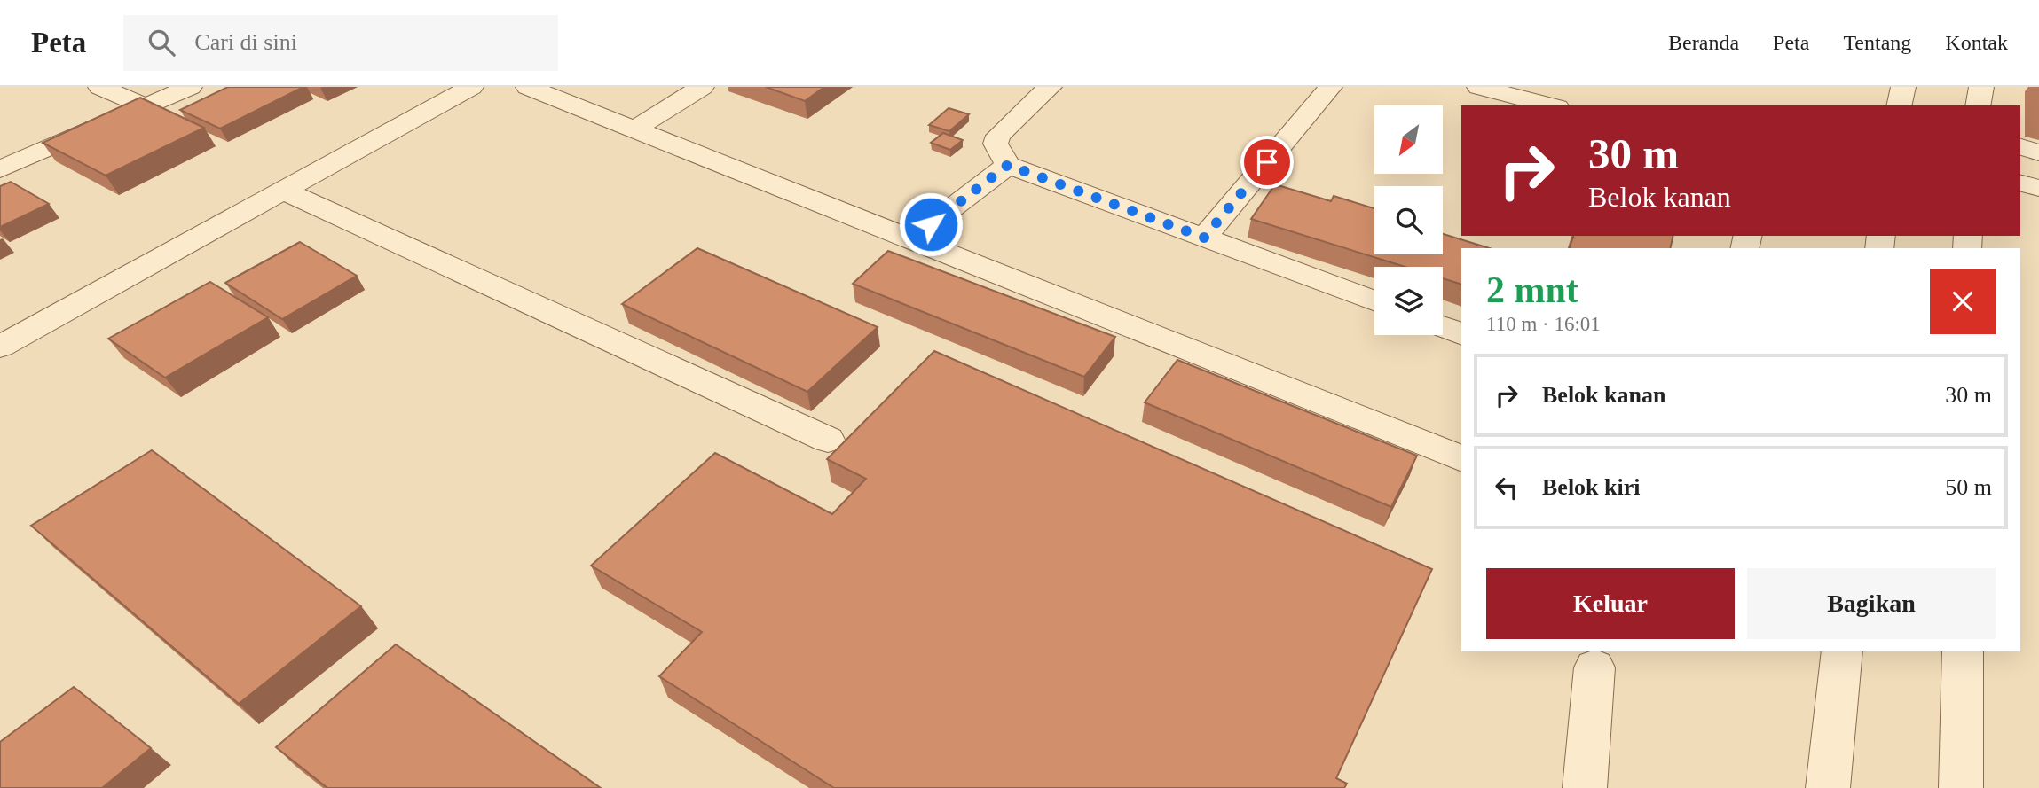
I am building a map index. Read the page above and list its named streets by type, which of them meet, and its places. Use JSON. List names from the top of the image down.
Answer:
{
  "north": "bottom left",
  "page": {
    "header": "Peta",
    "search": "Cari di sini",
    "nav": [
      "Beranda",
      "Peta",
      "Tentang",
      "Kontak"
    ],
    "turn": ["30 m", "Belok kanan"],
    "heading": ["2 mnt", "110 m · 16:01"],
    "list": [
      {
        "name": "Belok kanan",
        "value": "30 m"
      },
      {
        "name": "Belok kiri",
        "value": "50 m"
      }
    ],
    "buttons": ["Keluar", "Bagikan"]
  }
}
